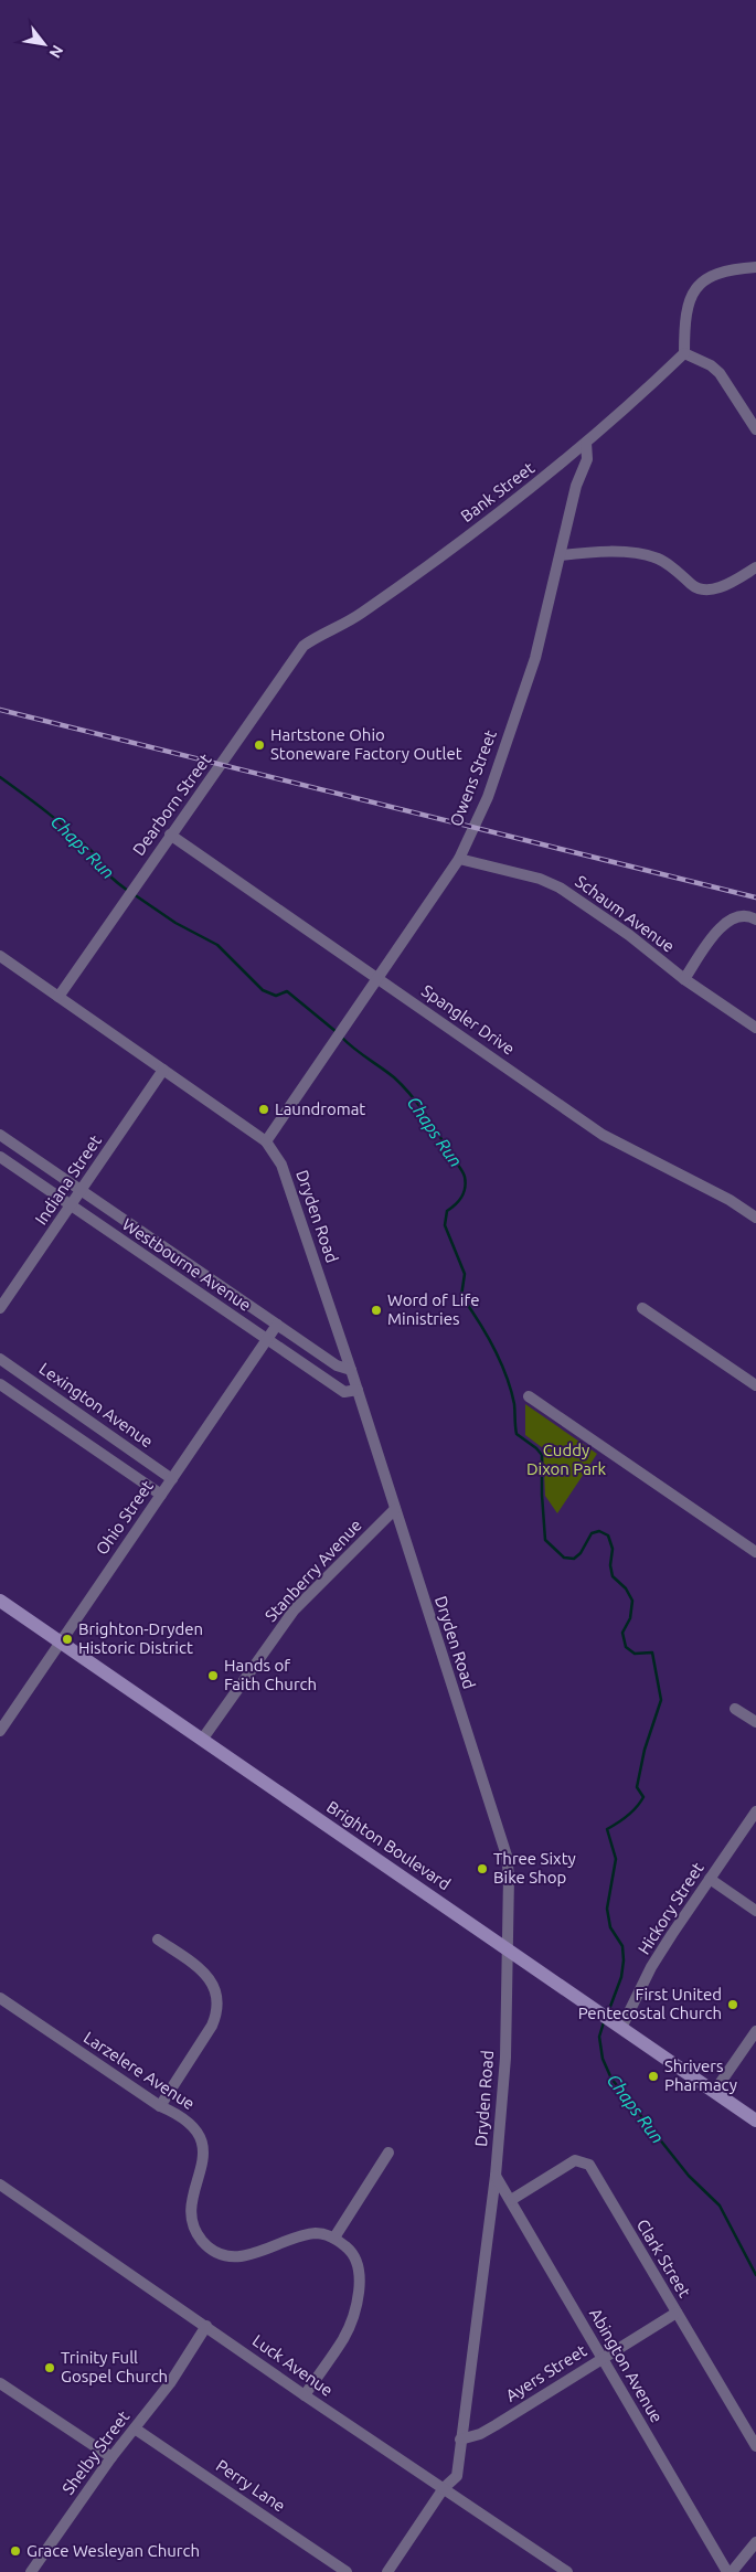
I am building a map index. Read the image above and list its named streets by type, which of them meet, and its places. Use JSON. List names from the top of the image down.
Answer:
{
  "streets": {
    "street": [
      "Bank Street",
      "Owens Street",
      "Dearborn Street",
      "Schaum Avenue",
      "Spangler Drive",
      "Indiana Street",
      "Dryden Road",
      "Westbourne Avenue",
      "Lexington Avenue",
      "Ohio Street",
      "Stanberry Avenue",
      "Brighton Boulevard",
      "Hickory Street",
      "Larzelere Avenue",
      "Clark Street",
      "Luck Avenue",
      "Abington Avenue",
      "Ayers Street",
      "Shelby Street",
      "Perry Lane"
    ]
  },
  "crossings": [
    ["Bank Street", "Owens Street"],
    ["Bank Street", "Dearborn Street"],
    ["Owens Street", "Schaum Avenue"],
    ["Owens Street", "Spangler Drive"],
    ["Owens Street", "Dryden Road"],
    ["Dearborn Street", "Spangler Drive"],
    ["Dearborn Street", "Dryden Road"],
    ["Indiana Street", "Dryden Road"],
    ["Indiana Street", "Westbourne Avenue"],
    ["Dryden Road", "Westbourne Avenue"],
    ["Dryden Road", "Stanberry Avenue"],
    ["Dryden Road", "Brighton Boulevard"],
    ["Dryden Road", "Luck Avenue"],
    ["Dryden Road", "Abington Avenue"],
    ["Dryden Road", "Ayers Street"],
    ["Westbourne Avenue", "Ohio Street"],
    ["Lexington Avenue", "Ohio Street"],
    ["Ohio Street", "Brighton Boulevard"],
    ["Stanberry Avenue", "Brighton Boulevard"],
    ["Brighton Boulevard", "Hickory Street"],
    ["Clark Street", "Abington Avenue"],
    ["Clark Street", "Ayers Street"],
    ["Luck Avenue", "Shelby Street"],
    ["Abington Avenue", "Ayers Street"],
    ["Shelby Street", "Perry Lane"]
  ],
  "water": ["Chaps Run"],
  "parks": ["Cuddy Dixon Park"],
  "places": [
    "Hartstone Ohio Stoneware Factory Outlet",
    "Laundromat",
    "Word of Life Ministries",
    "Brighton-Dryden Historic District",
    "Hands of Faith Church",
    "Three Sixty Bike Shop",
    "First United Pentecostal Church",
    "Shrivers Pharmacy",
    "Trinity Full Gospel Church",
    "Grace Wesleyan Church"
  ],
  "north": "bottom right"
}
